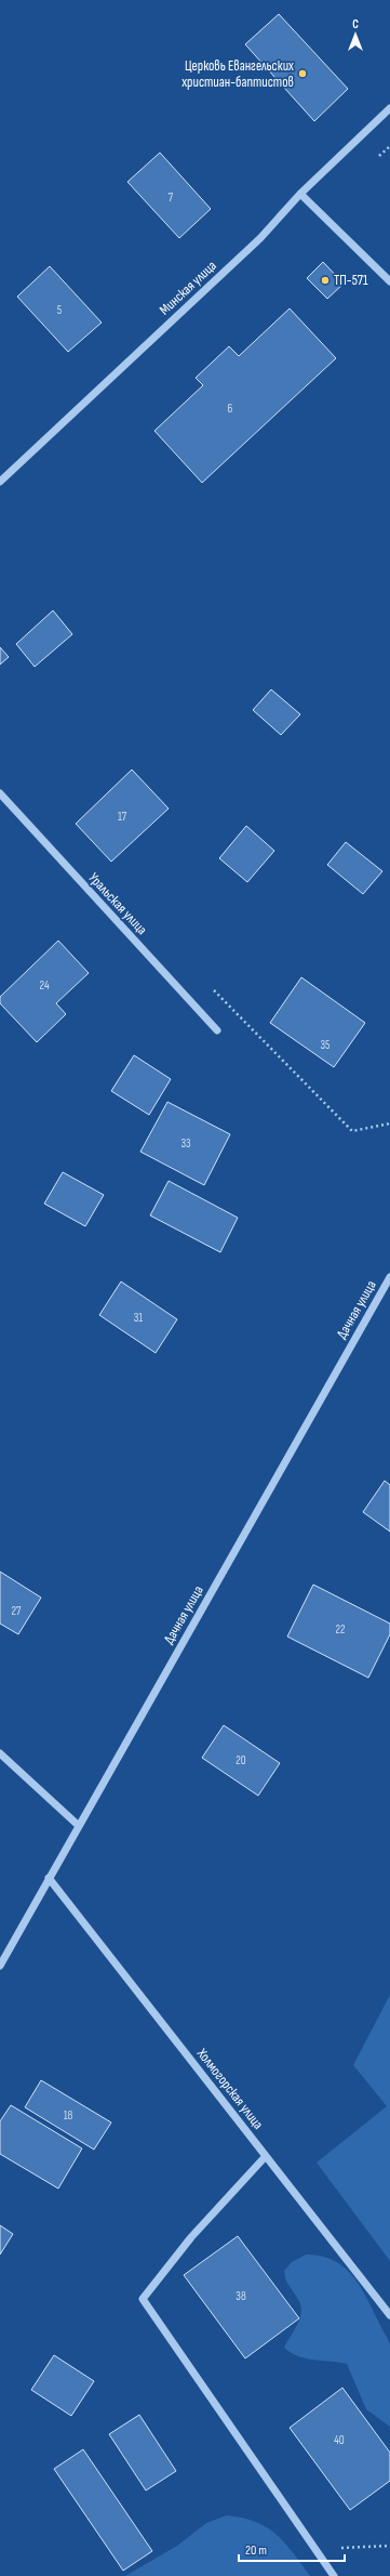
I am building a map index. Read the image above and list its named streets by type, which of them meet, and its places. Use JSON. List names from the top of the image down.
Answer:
{
  "streets": {
    "street": [
      "Минская улица",
      "Уральская улица",
      "Дачная улица",
      "Холмогорская улица"
    ]
  },
  "crossings": [
    ["Дачная улица", "Холмогорская улица"]
  ],
  "places": ["Церковь Евангельских христиан-баптистов", "ТП-571"],
  "house_numbers": [
    "7",
    "5",
    "6",
    "17",
    "24",
    "35",
    "33",
    "31",
    "27",
    "22",
    "20",
    "18",
    "38",
    "40"
  ],
  "scale_bar": "20 m",
  "north": "top"
}
